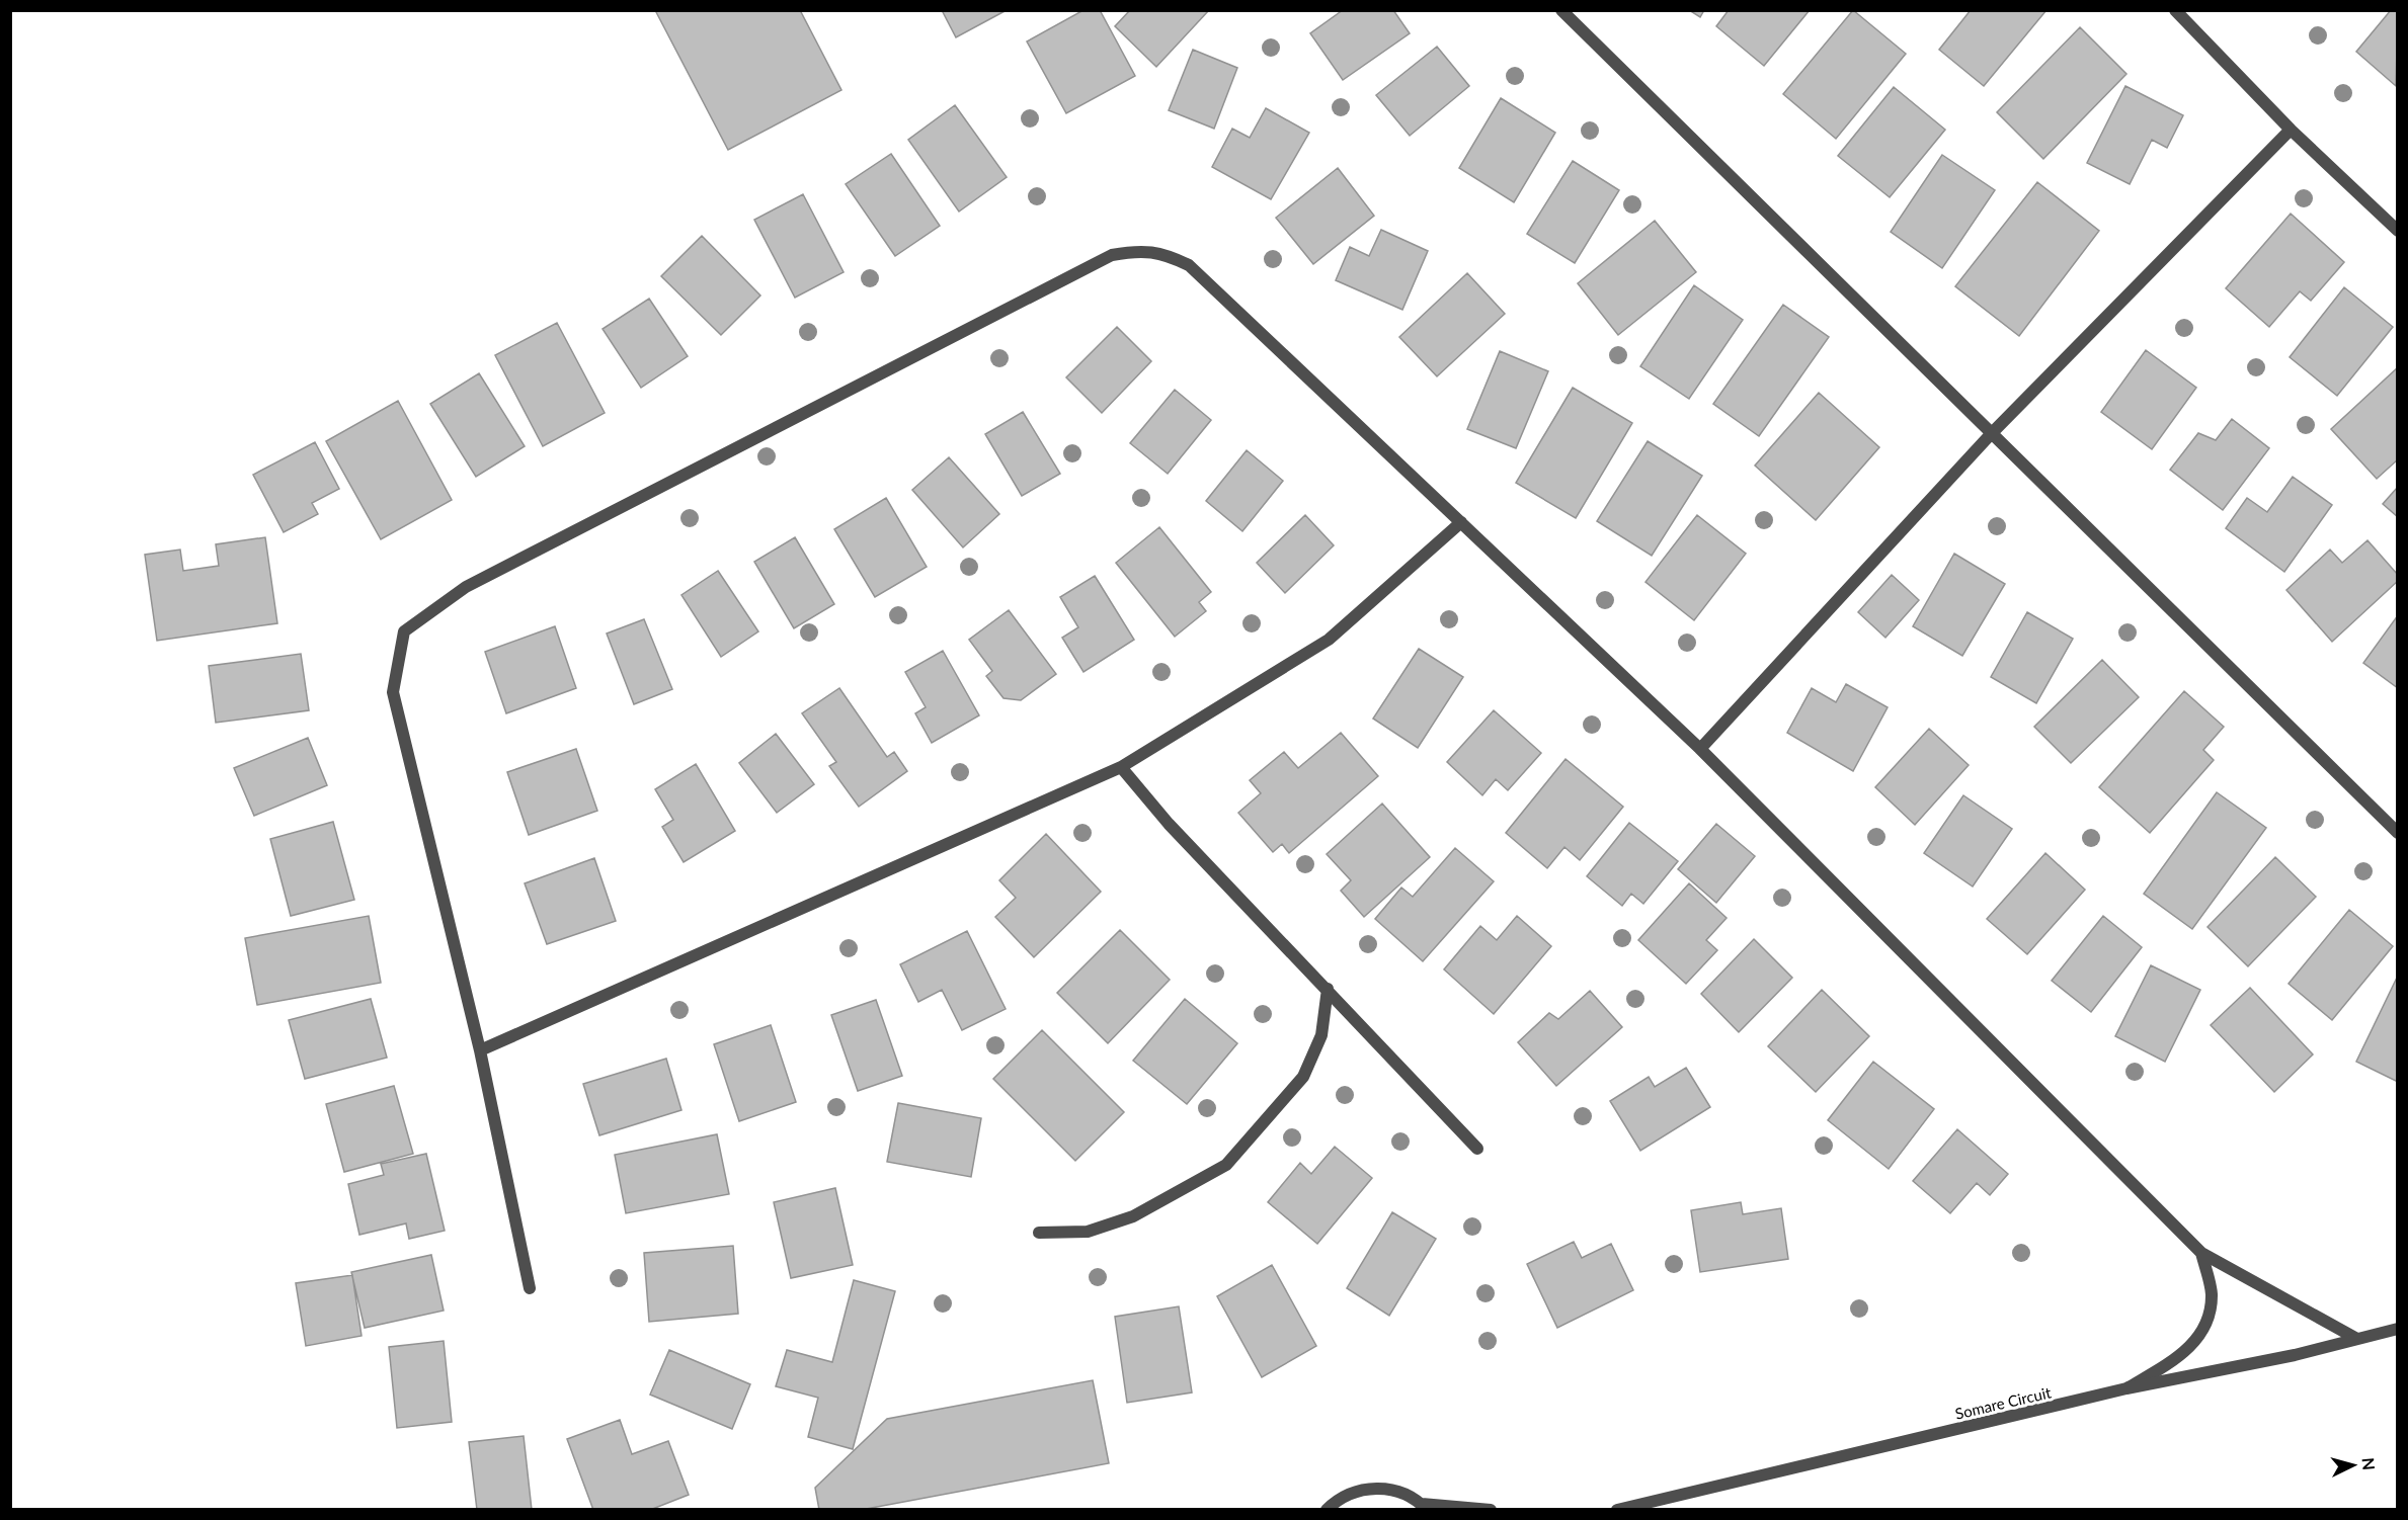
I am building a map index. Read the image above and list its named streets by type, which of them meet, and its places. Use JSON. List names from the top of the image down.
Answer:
{
  "streets": {
    "street": ["Somare Circuit"]
  },
  "north": "right"
}
